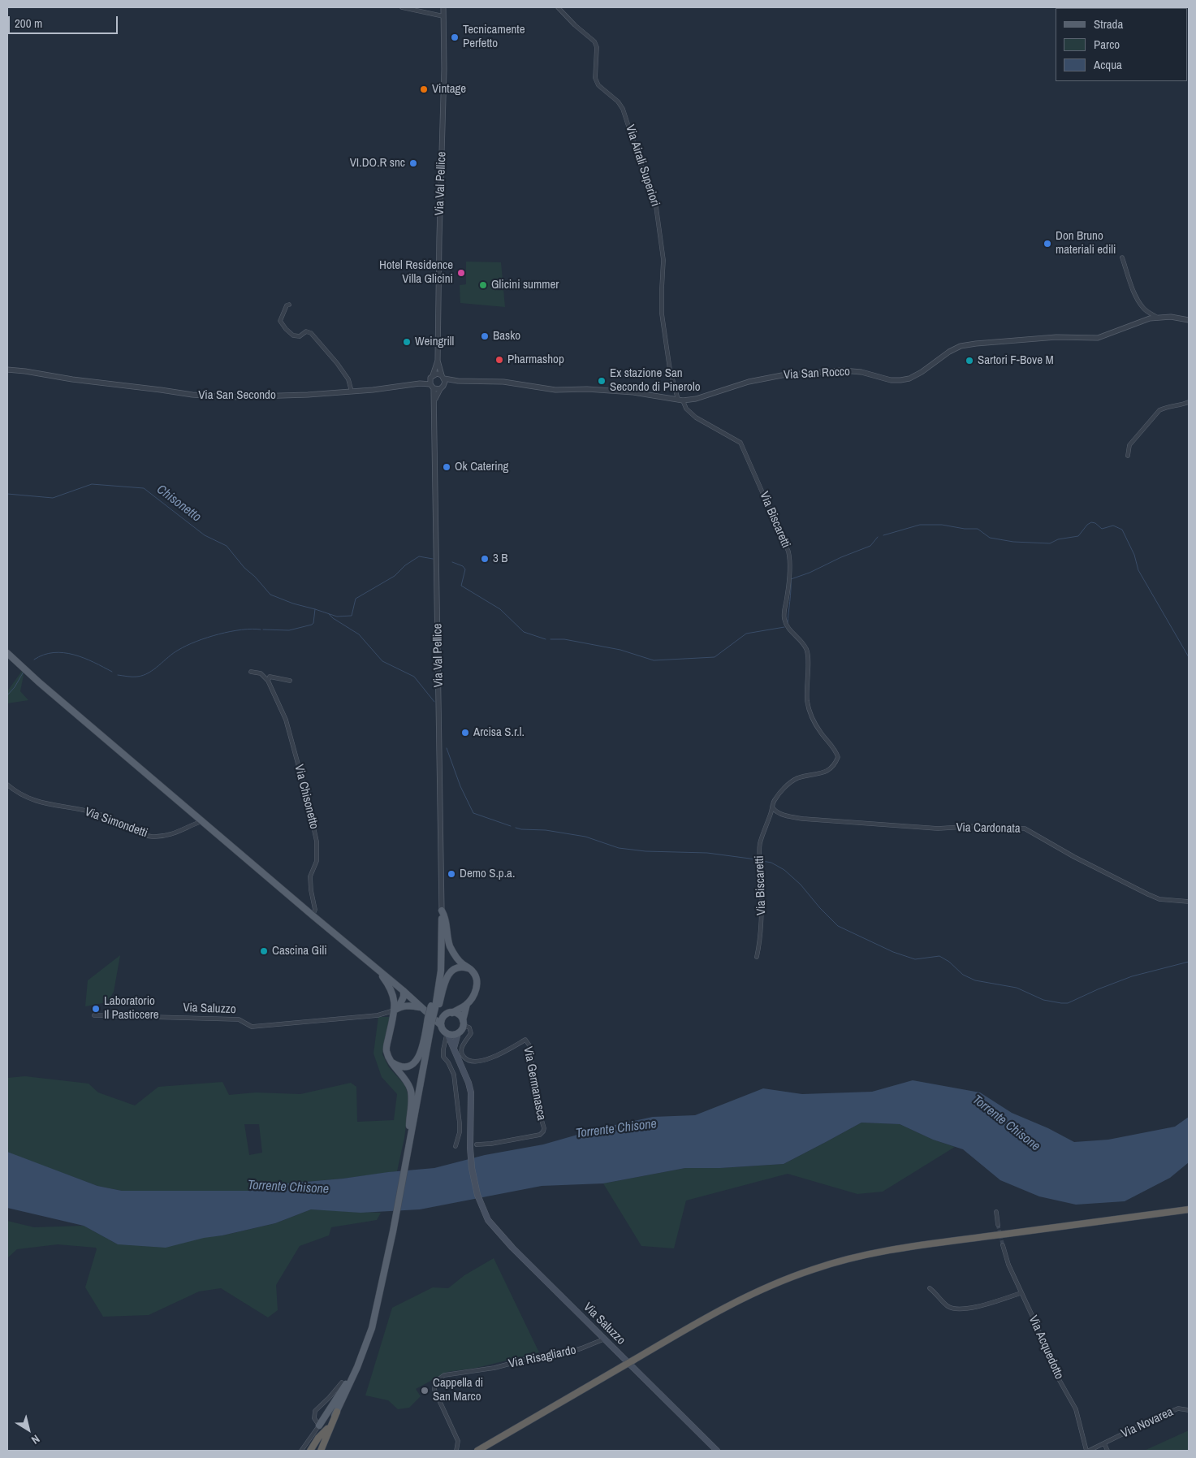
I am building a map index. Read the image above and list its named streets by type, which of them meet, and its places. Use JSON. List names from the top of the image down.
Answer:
{
  "streets": {
    "main road": ["Via Saluzzo"],
    "street": [
      "Via Airali Superiori",
      "Via Val Pellice",
      "Via San Rocco",
      "Via San Secondo",
      "Via Biscaretti",
      "Via Chisonetto",
      "Via Simondetti",
      "Via Cardonata",
      "Via Germanasca",
      "Via Acquedotto",
      "Via Risagliardo",
      "Via Novarea"
    ]
  },
  "crossings": [
    ["Via Airali Superiori", "Via San Rocco"],
    ["Via Airali Superiori", "Via Biscaretti"],
    ["Via Val Pellice", "Via San Rocco"],
    ["Via San Rocco", "Via Biscaretti"],
    ["Via Biscaretti", "Via Cardonata"],
    ["Via Saluzzo", "Via Risagliardo"],
    ["Via Acquedotto", "Via Novarea"]
  ],
  "water": ["Chisonetto", "Torrente Chisone"],
  "places": [
    "Tecnicamente Perfetto",
    "Vintage",
    "VI.DO.R snc",
    "Don Bruno materiali edili",
    "Hotel Residence Villa Glicini",
    "Glicini summer",
    "Basko",
    "Weingrill",
    "Pharmashop",
    "Sartori F-Bove M",
    "Ex stazione San Secondo di Pinerolo",
    "Ok Catering",
    "3 B",
    "Arcisa S.r.l.",
    "Demo S.p.a.",
    "Cascina Gili",
    "Laboratorio Il Pasticcere",
    "Cappella di San Marco"
  ],
  "legend": ["Strada", "Parco", "Acqua"],
  "scale_bar": "200 m",
  "north": "bottom right"
}
